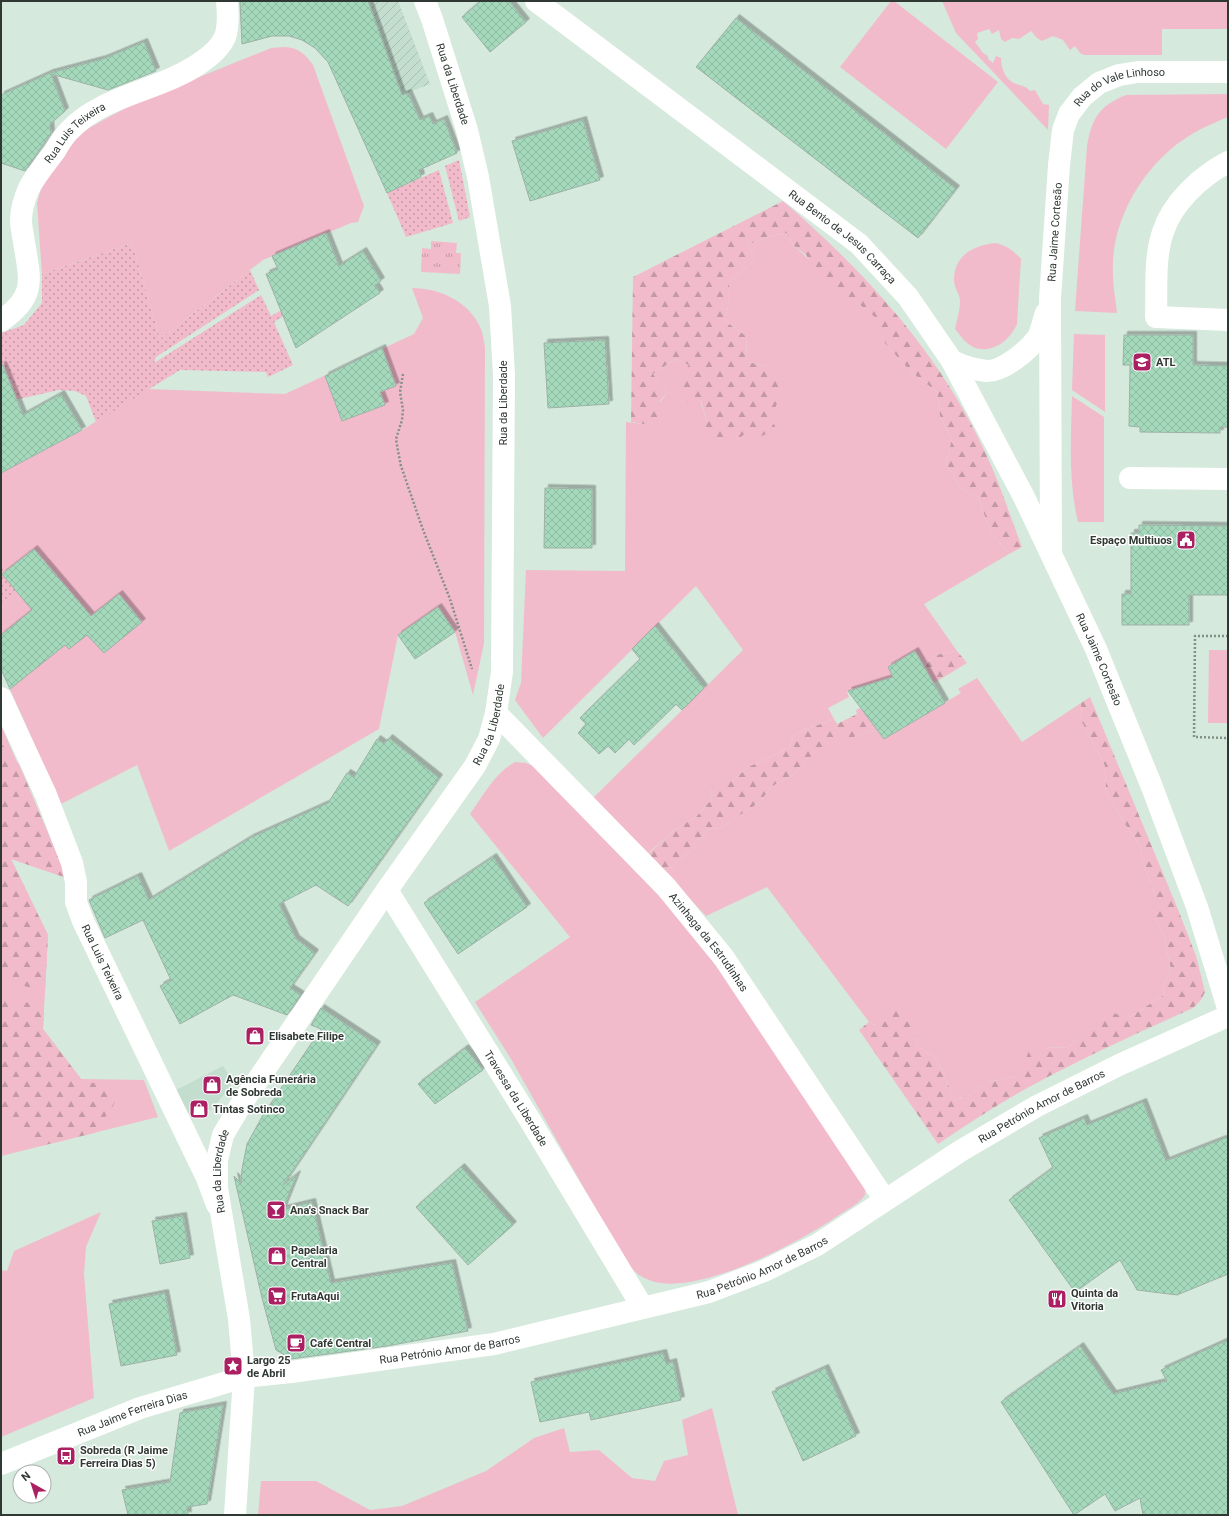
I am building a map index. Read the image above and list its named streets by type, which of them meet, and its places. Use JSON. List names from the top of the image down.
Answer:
{
  "streets": {
    "street": [
      "Rua da Liberdade",
      "Rua do Vale Linhoso",
      "Rua Luis Teixeira",
      "Rua Jaime Cortesão",
      "Rua Bento de Jesus Carraça",
      "Azinhaga da Estrudinhas",
      "Travessa da Liberdade",
      "Rua Petrónio Amor de Barros",
      "Rua Jaime Ferreira Dias"
    ]
  },
  "crossings": [
    ["Rua da Liberdade", "Rua Luis Teixeira"],
    ["Rua da Liberdade", "Azinhaga da Estrudinhas"],
    ["Rua da Liberdade", "Travessa da Liberdade"],
    ["Rua da Liberdade", "Rua Petrónio Amor de Barros"],
    ["Rua da Liberdade", "Rua Jaime Ferreira Dias"],
    ["Rua do Vale Linhoso", "Rua Jaime Cortesão"],
    ["Rua Jaime Cortesão", "Rua Bento de Jesus Carraça"],
    ["Azinhaga da Estrudinhas", "Rua Petrónio Amor de Barros"],
    ["Travessa da Liberdade", "Rua Petrónio Amor de Barros"],
    ["Rua Petrónio Amor de Barros", "Rua Jaime Ferreira Dias"]
  ],
  "places": {
    "school or university": ["ATL"],
    "public building": ["Espaço Multiuos"],
    "shop": [
      "Elisabete Filipe",
      "Agência Funerária de Sobreda",
      "Tintas Sotinco",
      "Papelaria Central"
    ],
    "bar": ["Ana's Snack Bar"],
    "supermarket": ["FrutaAqui"],
    "restaurant": ["Quinta da Vitoria"],
    "cafe": ["Café Central"],
    "place": ["Largo 25 de Abril"],
    "bus stop": ["Sobreda (R Jaime Ferreira Dias 5)"]
  },
  "north": "top left"
}
